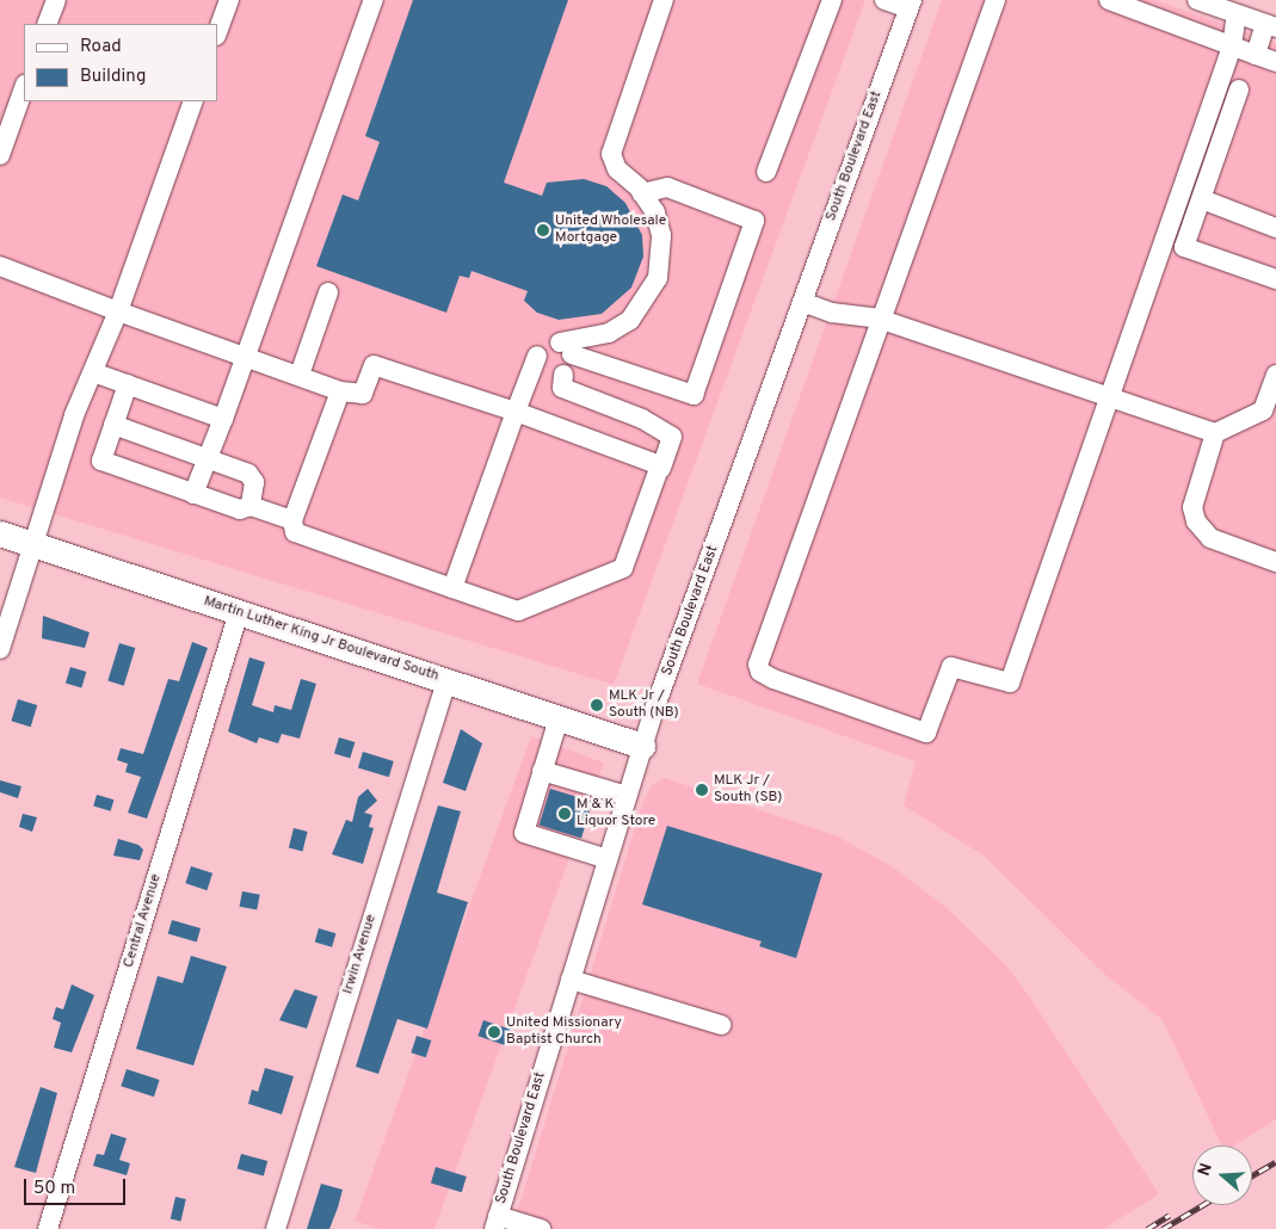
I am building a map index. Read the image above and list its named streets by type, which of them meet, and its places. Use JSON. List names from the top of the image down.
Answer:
{
  "streets": {
    "main road": ["Martin Luther King Jr Boulevard South"],
    "street": ["South Boulevard East", "Central Avenue", "Irwin Avenue"]
  },
  "crossings": [
    ["South Boulevard East", "Martin Luther King Jr Boulevard South"],
    ["Martin Luther King Jr Boulevard South", "Central Avenue"],
    ["Martin Luther King Jr Boulevard South", "Irwin Avenue"]
  ],
  "places": [
    "United Wholesale Mortgage",
    "MLK Jr / South (NB)",
    "MLK Jr / South (SB)",
    "M & K Liquor Store",
    "United Missionary Baptist Church"
  ],
  "legend": ["Road", "Building"],
  "scale_bar": "50 m",
  "north": "left"
}
